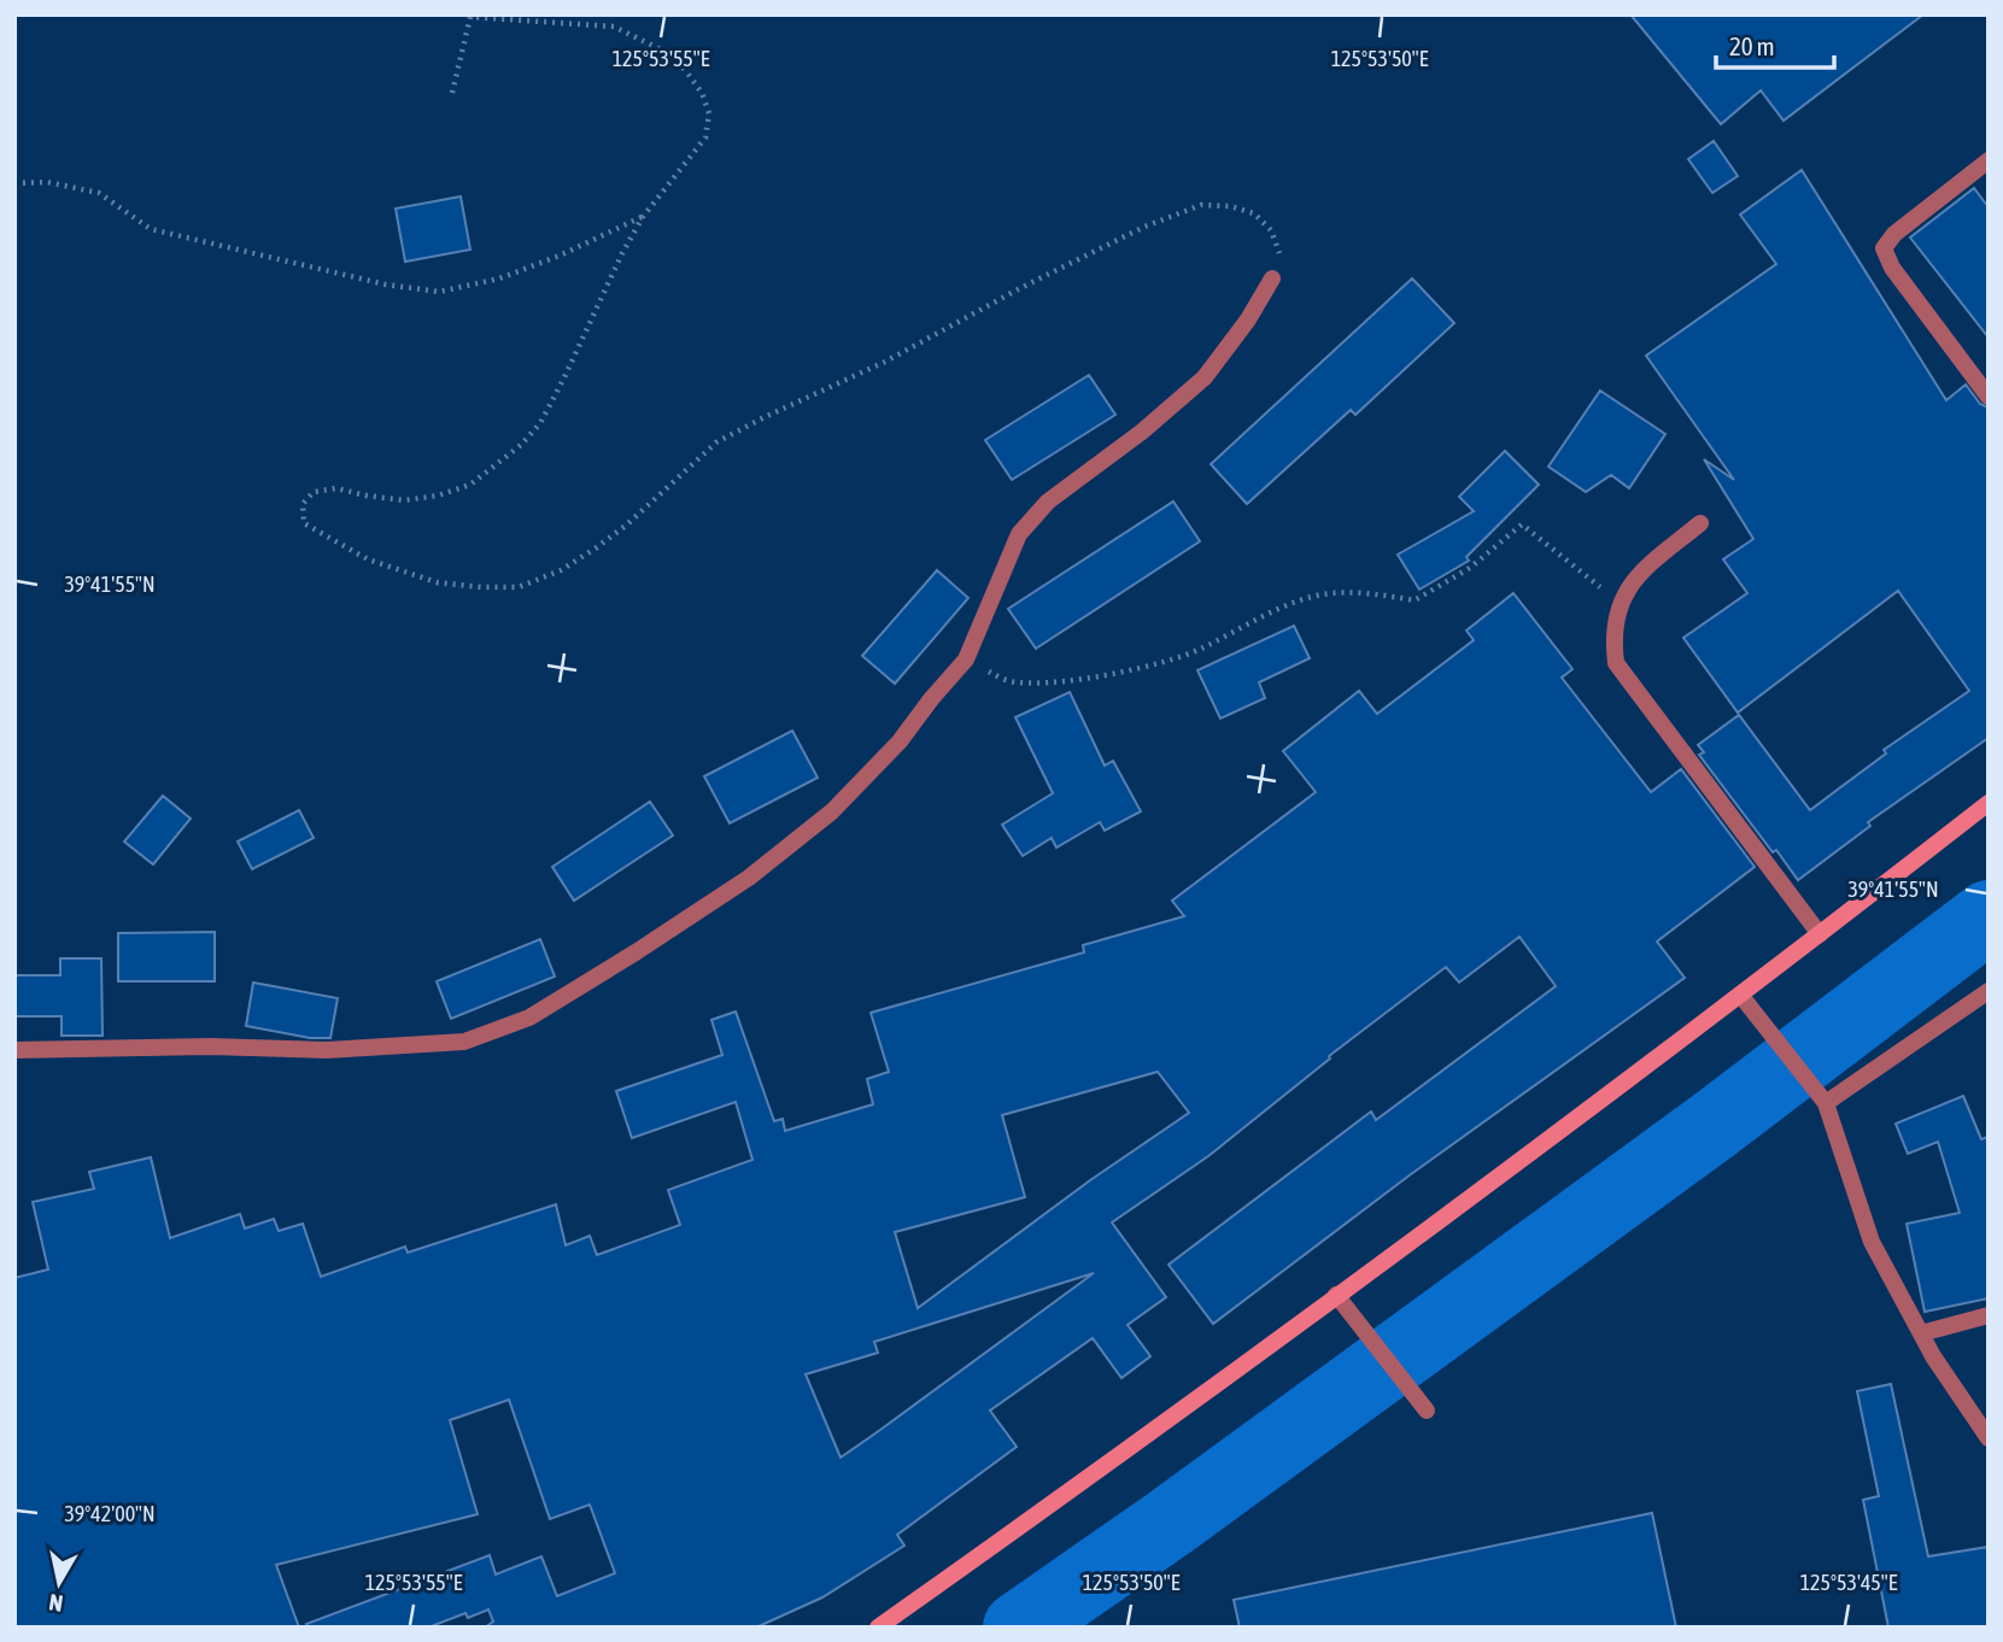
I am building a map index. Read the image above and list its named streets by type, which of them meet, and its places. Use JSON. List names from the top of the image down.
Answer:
{
  "scale_bar": "20 m",
  "north": "bottom",
  "coordinates": [
    "125°53'55\"E",
    "125°53'50\"E",
    "39°41'55\"N",
    "39°42'00\"N",
    "125°53'45\"E"
  ]
}
